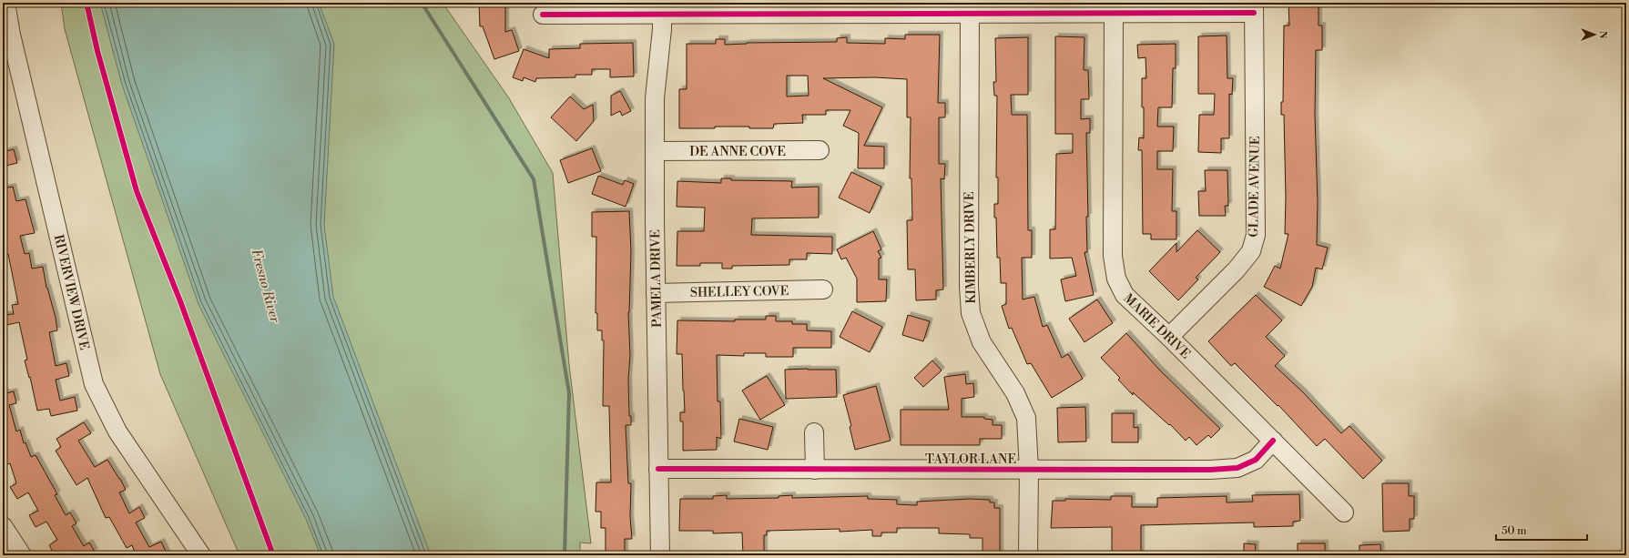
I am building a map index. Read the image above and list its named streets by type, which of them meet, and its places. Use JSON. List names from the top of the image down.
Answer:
{
  "streets": {
    "street": [
      "DE ANNE COVE",
      "GLADE AVENUE",
      "KIMBERLY DRIVE",
      "PAMELA DRIVE",
      "SHELLEY COVE",
      "RIVERVIEW DRIVE",
      "MARIE DRIVE",
      "TAYLOR LANE"
    ]
  },
  "crossings": [
    ["DE ANNE COVE", "PAMELA DRIVE"],
    ["GLADE AVENUE", "MARIE DRIVE"],
    ["KIMBERLY DRIVE", "TAYLOR LANE"],
    ["PAMELA DRIVE", "SHELLEY COVE"],
    ["PAMELA DRIVE", "TAYLOR LANE"],
    ["MARIE DRIVE", "TAYLOR LANE"]
  ],
  "water": ["Fresno River"],
  "scale_bar": "50 m",
  "north": "right"
}
